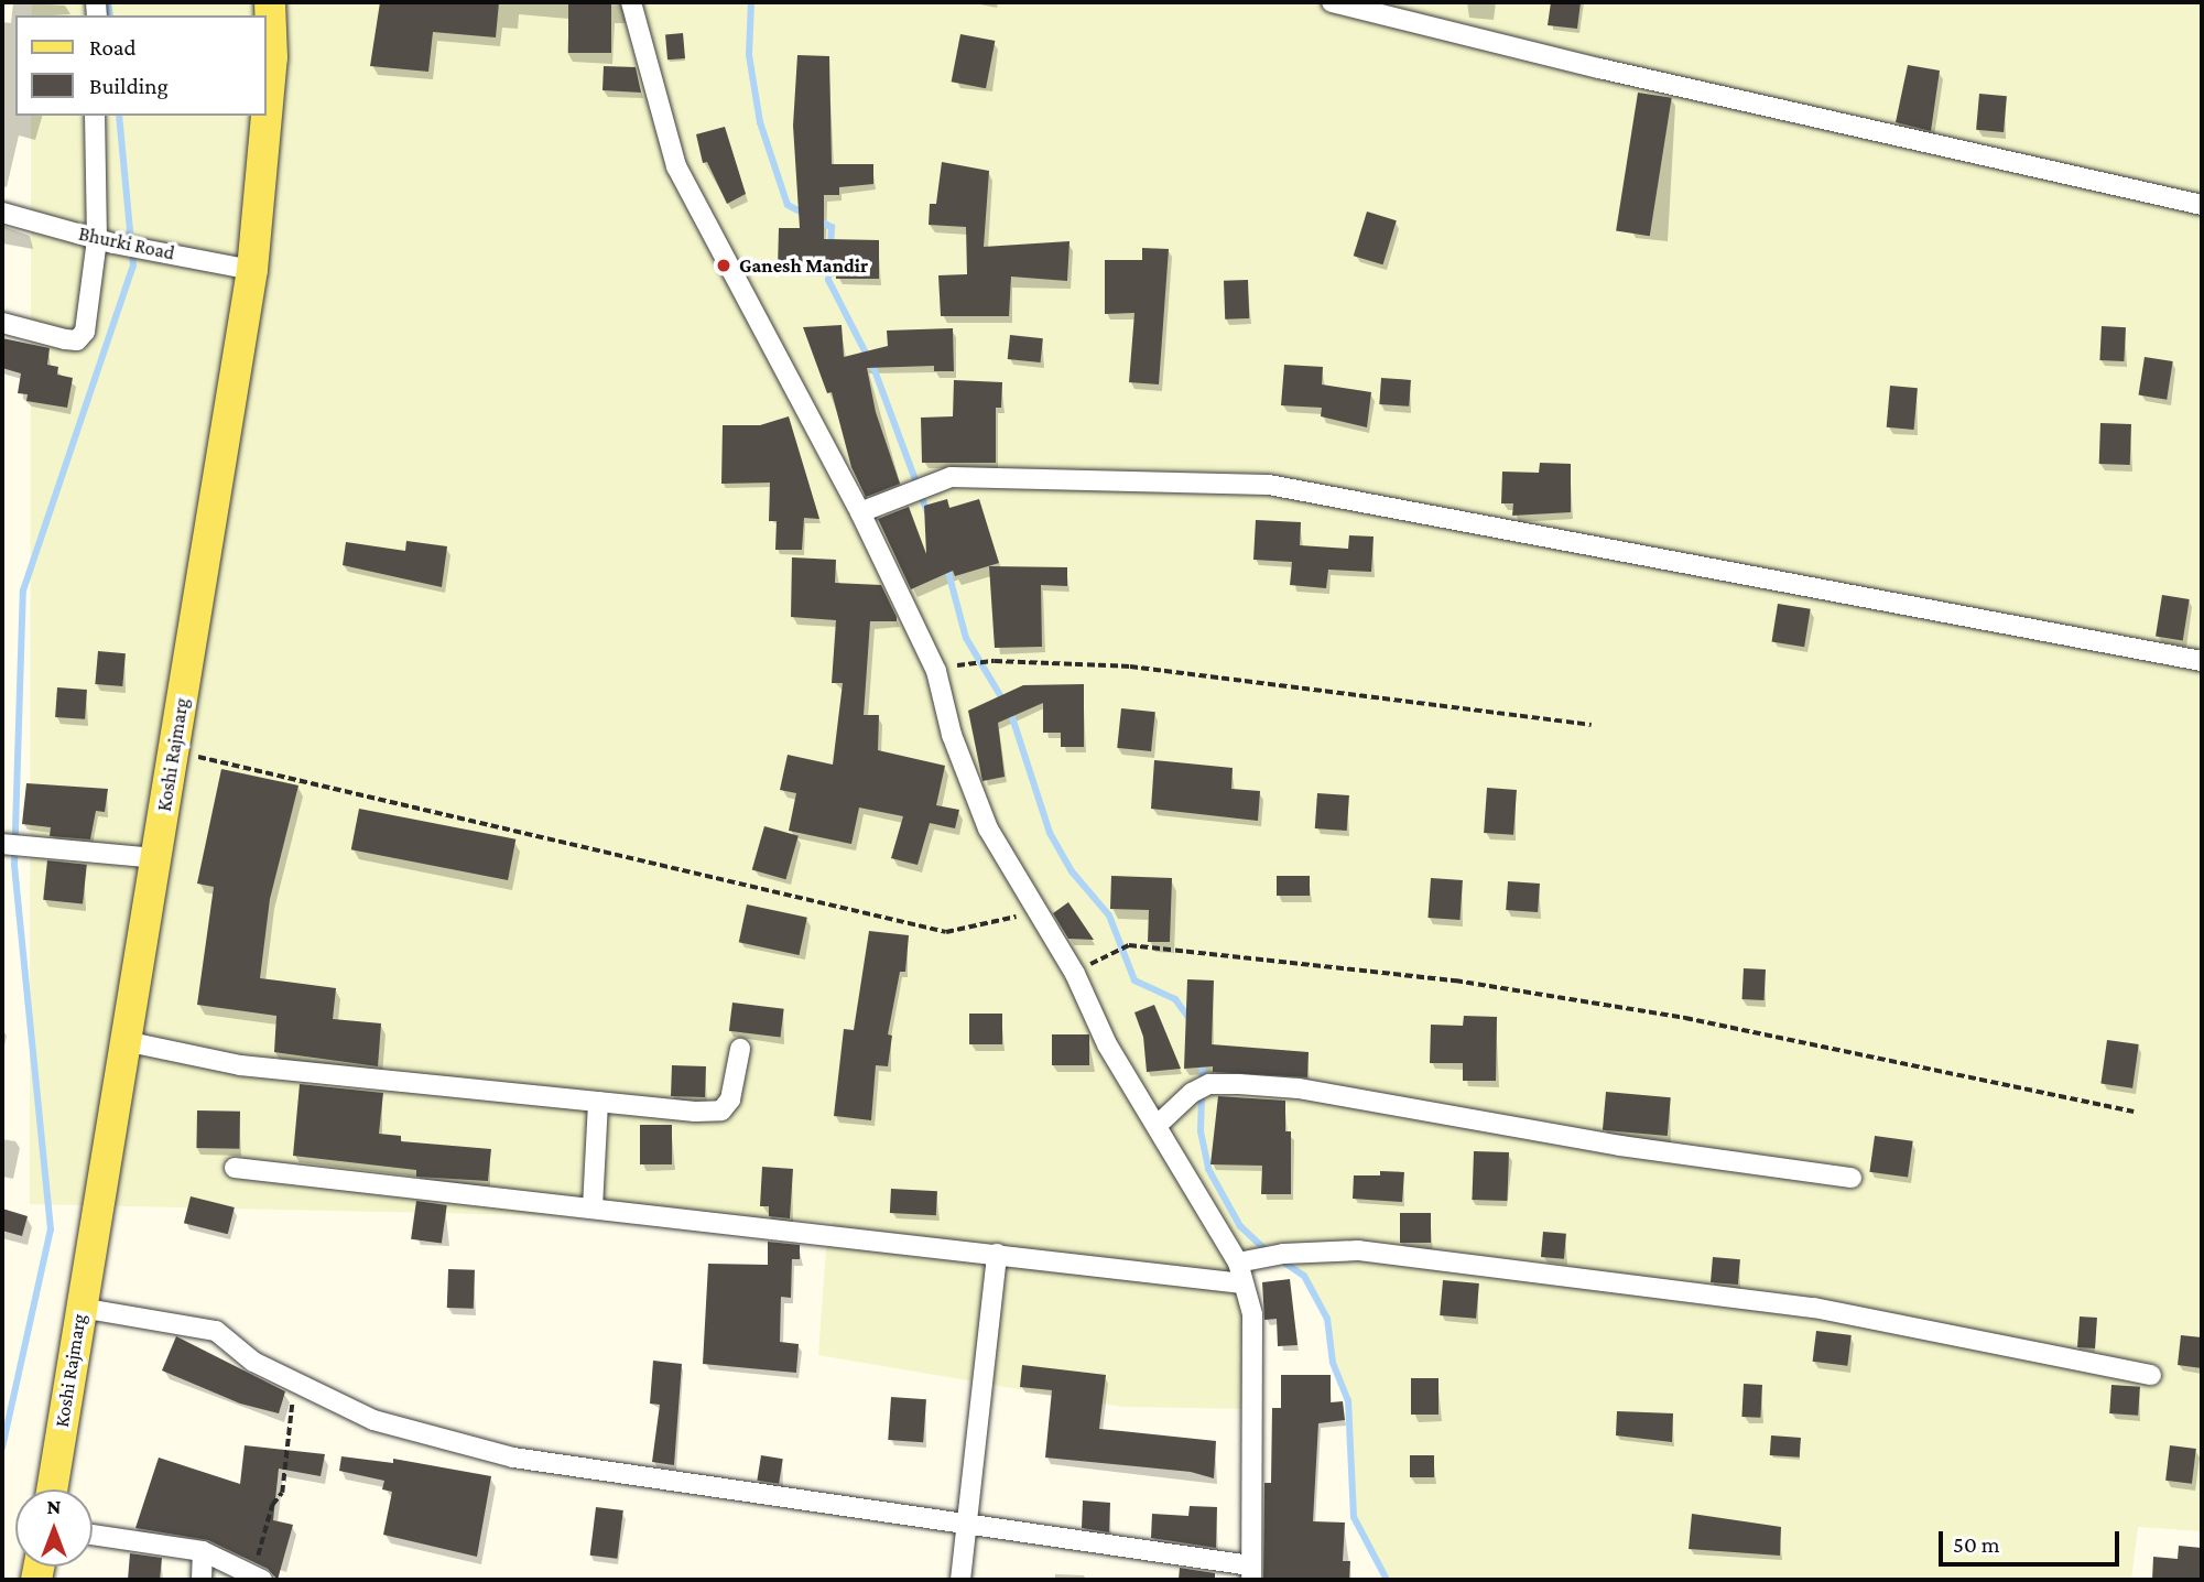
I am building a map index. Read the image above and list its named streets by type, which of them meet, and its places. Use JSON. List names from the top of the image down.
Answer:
{
  "streets": {
    "main road": ["Koshi Rajmarg"],
    "street": ["Bhurki Road"]
  },
  "crossings": [
    ["Bhurki Road", "Koshi Rajmarg"]
  ],
  "places": ["Ganesh Mandir"],
  "legend": ["Road", "Building"],
  "scale_bar": "50 m",
  "north": "top"
}
